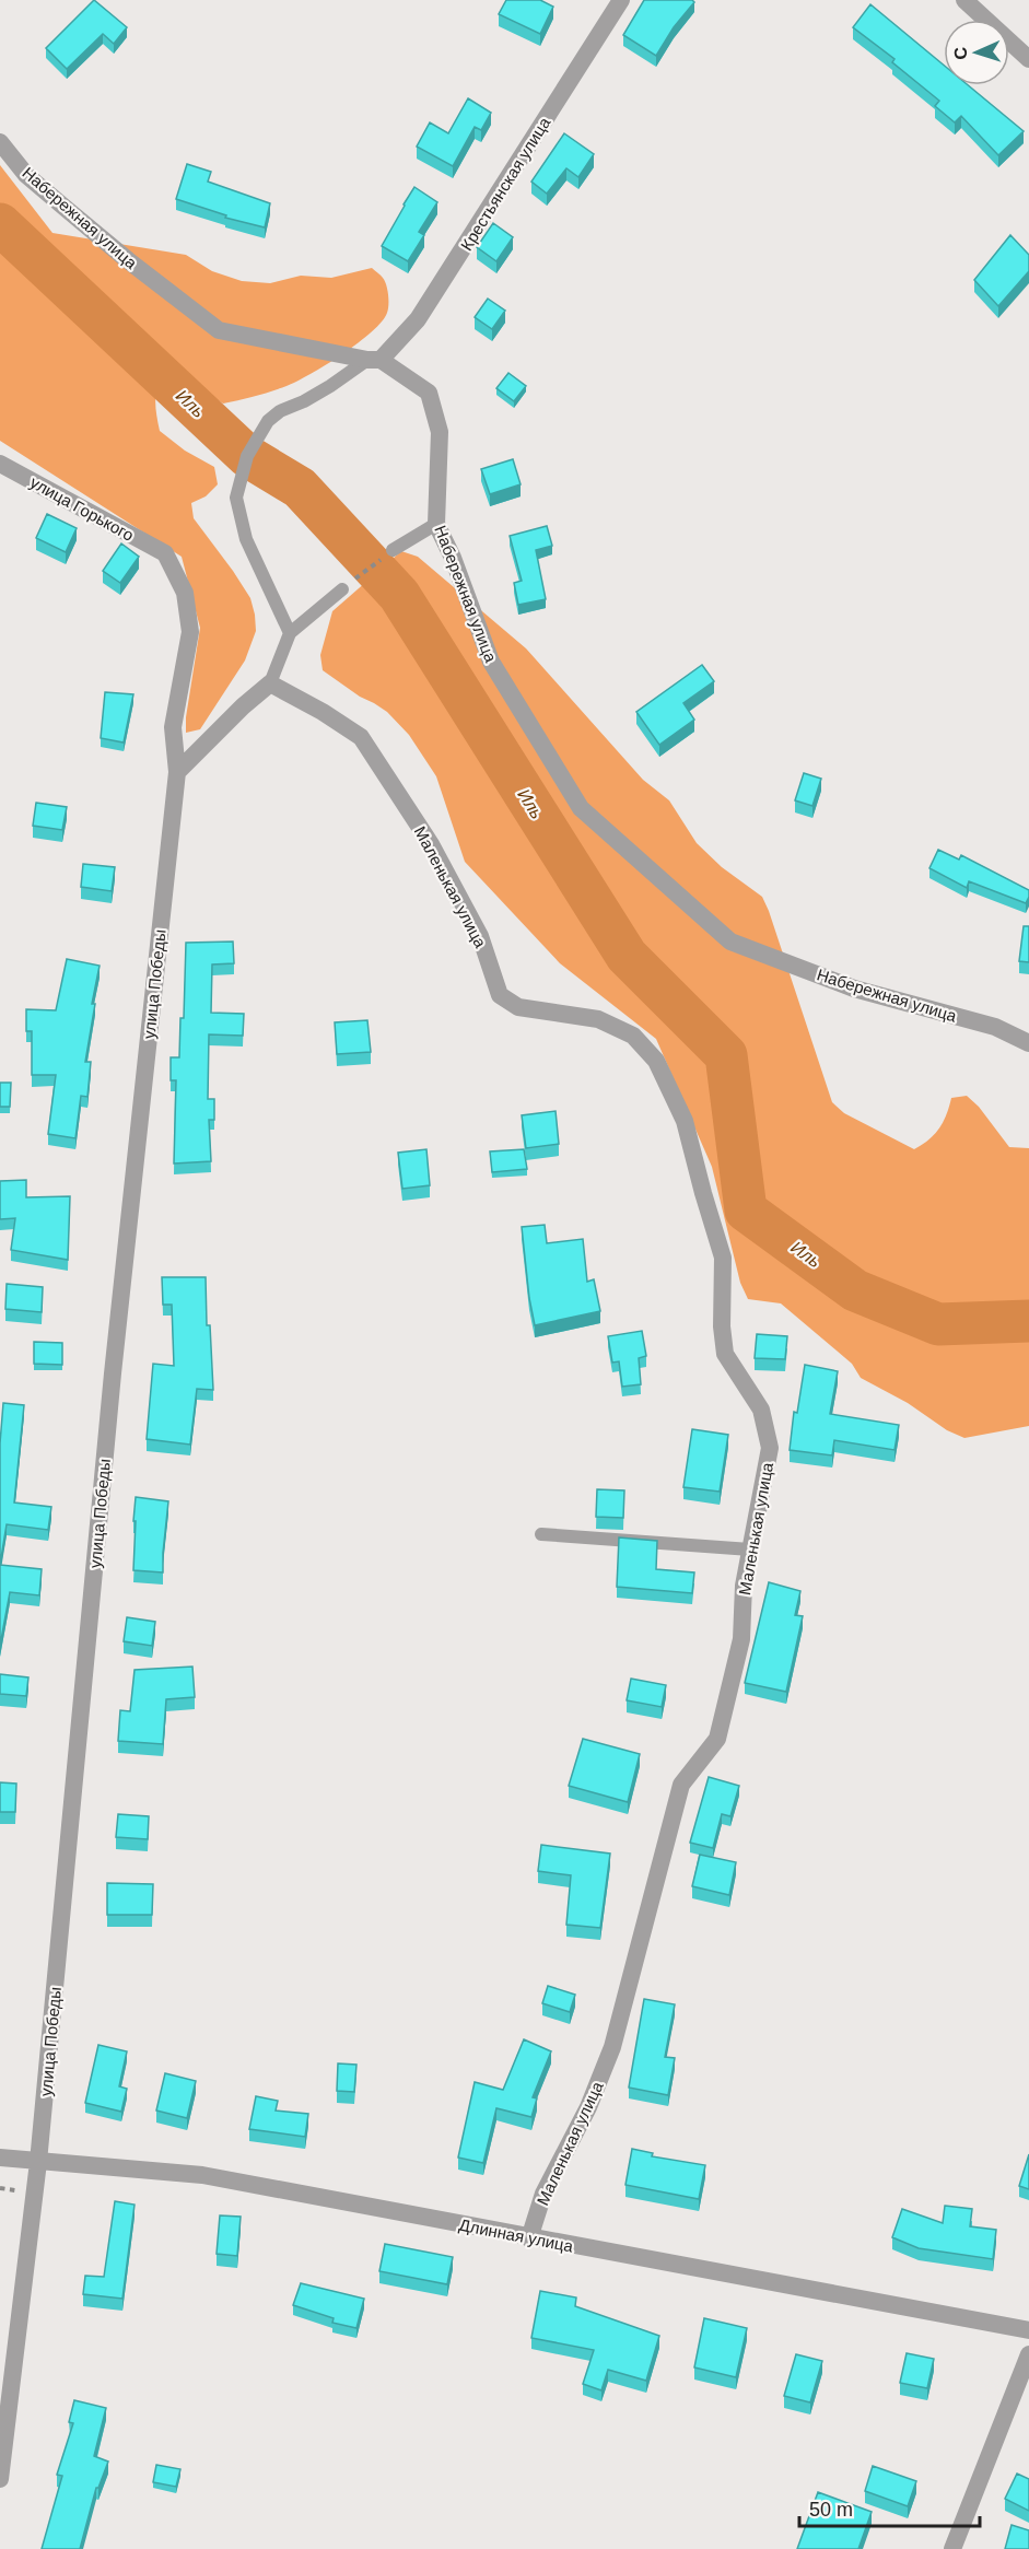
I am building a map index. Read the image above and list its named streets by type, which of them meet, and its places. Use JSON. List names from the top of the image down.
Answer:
{
  "streets": {
    "street": [
      "Крестьянская улица",
      "Набережная улица",
      "улица Горького",
      "Маленькая улица",
      "улица Победы",
      "Длинная улица"
    ]
  },
  "crossings": [
    ["Крестьянская улица", "Набережная улица"],
    ["улица Горького", "улица Победы"],
    ["Маленькая улица", "Длинная улица"],
    ["улица Победы", "Длинная улица"]
  ],
  "water": ["Иль"],
  "scale_bar": "50 m",
  "north": "left"
}
